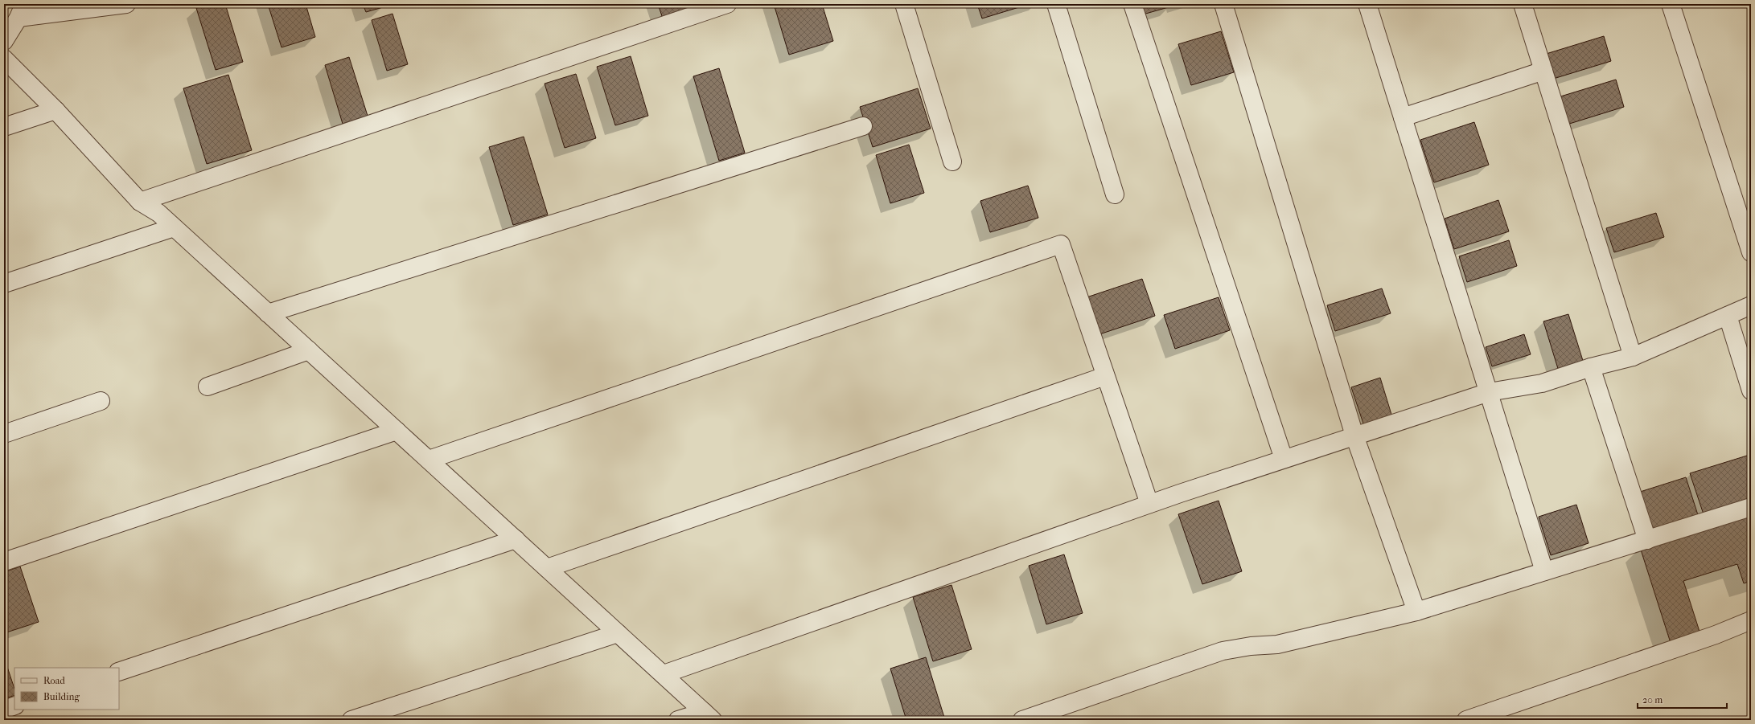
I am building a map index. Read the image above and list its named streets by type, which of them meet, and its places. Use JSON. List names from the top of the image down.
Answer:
{
  "legend": ["Road", "Building"],
  "scale_bar": "20 m"
}
